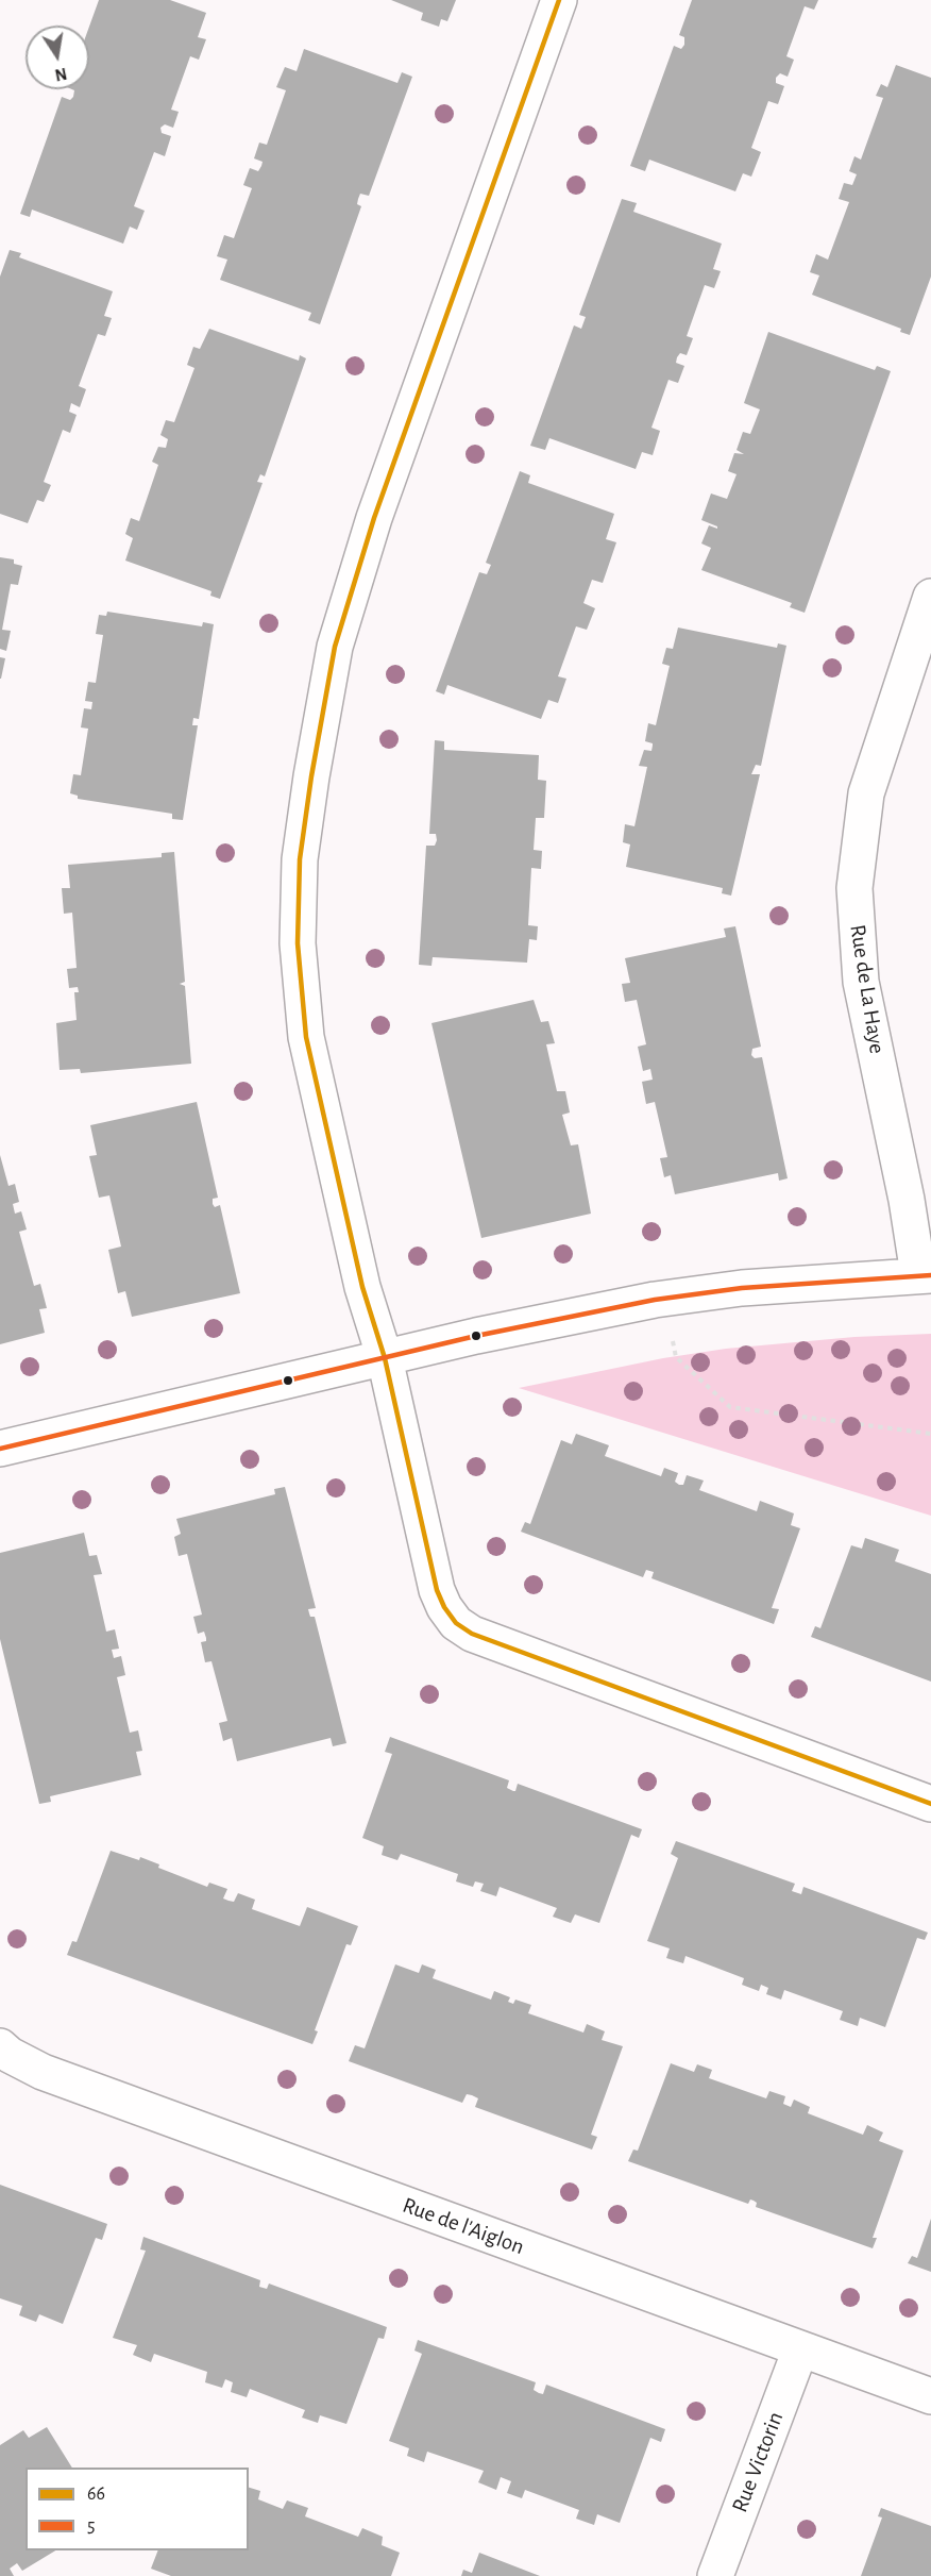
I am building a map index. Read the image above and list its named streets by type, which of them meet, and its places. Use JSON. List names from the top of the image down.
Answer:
{
  "streets": {
    "street": ["Rue de La Haye", "Rue de l'Aiglon", "Rue Victorin"]
  },
  "crossings": [
    ["Rue de l'Aiglon", "Rue Victorin"]
  ],
  "lines": ["transit line 66", "transit line 5"],
  "legend": ["66", "5"],
  "north": "bottom"
}
